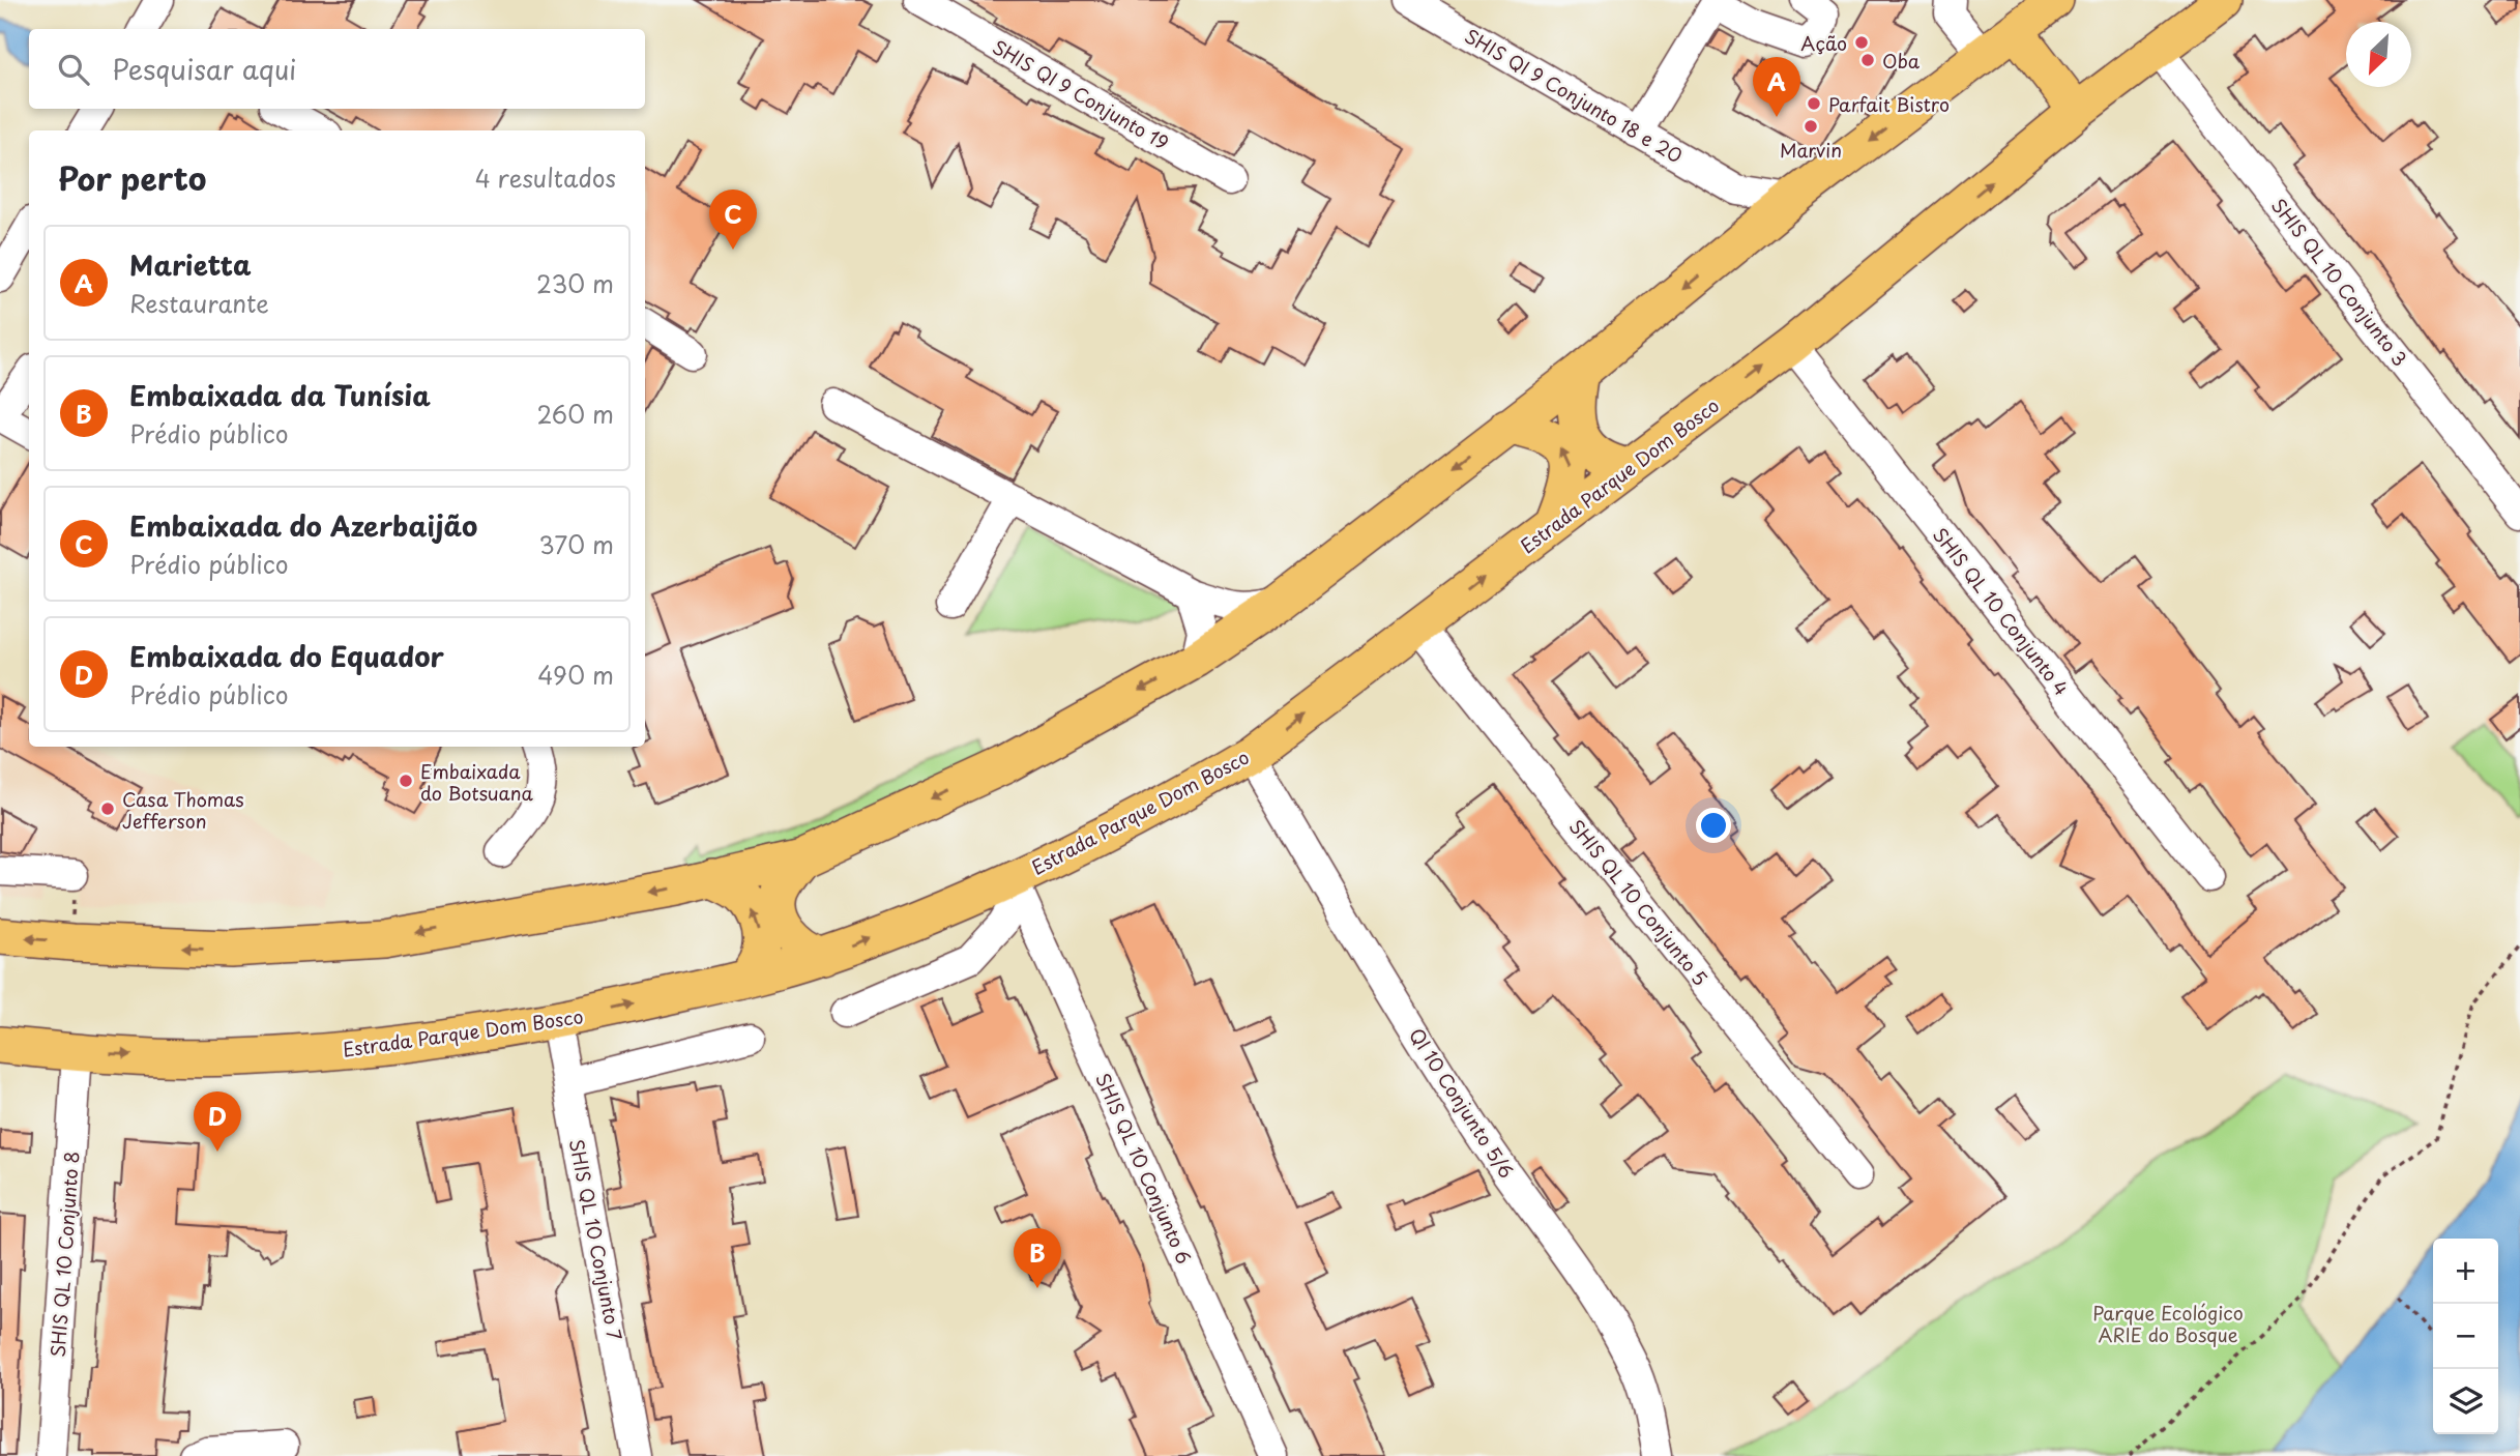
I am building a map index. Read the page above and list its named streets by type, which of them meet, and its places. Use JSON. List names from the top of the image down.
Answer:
{
  "streets": {
    "main road": ["Estrada Parque Dom Bosco"],
    "street": [
      "SHIS QI 9 Conjunto 19",
      "SHIS QI 9 Conjunto 18 e 20",
      "SHIS QL 10 Conjunto 3",
      "SHIS QL 10 Conjunto 4",
      "SHIS QL 10 Conjunto 5",
      "QI 10 Conjunto 5/6",
      "SHIS QL 10 Conjunto 6",
      "SHIS QL 10 Conjunto 7",
      "SHIS QL 10 Conjunto 8"
    ]
  },
  "crossings": [
    ["SHIS QL 10 Conjunto 3", "Estrada Parque Dom Bosco"],
    ["Estrada Parque Dom Bosco", "SHIS QL 10 Conjunto 4"],
    ["Estrada Parque Dom Bosco", "SHIS QL 10 Conjunto 5"],
    ["Estrada Parque Dom Bosco", "QI 10 Conjunto 5/6"],
    ["Estrada Parque Dom Bosco", "SHIS QL 10 Conjunto 6"],
    ["Estrada Parque Dom Bosco", "SHIS QL 10 Conjunto 7"],
    ["Estrada Parque Dom Bosco", "SHIS QL 10 Conjunto 8"]
  ],
  "parks": ["Parque Ecológico ARIE do Bosque"],
  "places": [
    "Ação",
    "Oba",
    "Parfait Bistro",
    "Marvin",
    "Embaixada do Botsuana",
    "Casa Thomas Jefferson"
  ],
  "north": "bottom left",
  "page": {
    "search": "Pesquisar aqui",
    "pins": [
      "A",
      "C",
      "D",
      "B"
    ],
    "heading": ["Por perto", "4 resultados"],
    "list": [
      {
        "mark": "A",
        "name": "Marietta",
        "note": "Restaurante",
        "value": "230 m"
      },
      {
        "mark": "B",
        "name": "Embaixada da Tunísia",
        "note": "Prédio público",
        "value": "260 m"
      },
      {
        "mark": "C",
        "name": "Embaixada do Azerbaijão",
        "note": "Prédio público",
        "value": "370 m"
      },
      {
        "mark": "D",
        "name": "Embaixada do Equador",
        "note": "Prédio público",
        "value": "490 m"
      }
    ],
    "map_buttons": ["+", "−"]
  }
}
